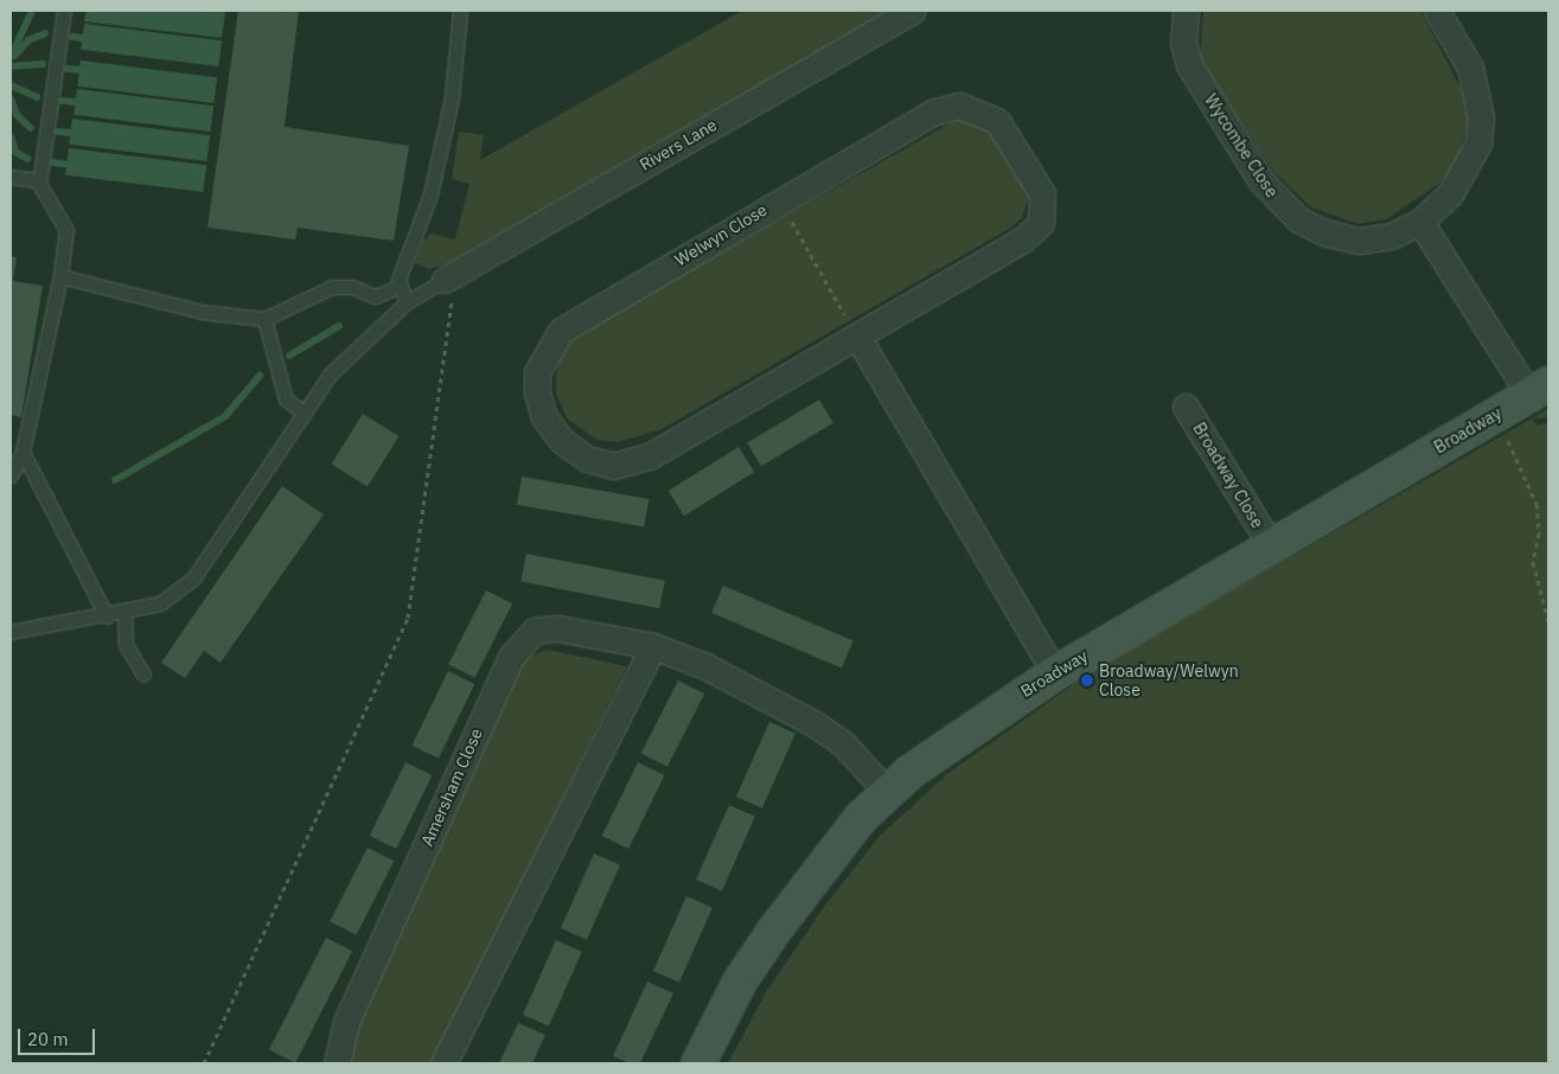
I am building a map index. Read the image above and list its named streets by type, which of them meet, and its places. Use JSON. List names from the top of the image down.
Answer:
{
  "streets": {
    "street": [
      "Rivers Lane",
      "Wycombe Close",
      "Welwyn Close",
      "Broadway",
      "Broadway Close",
      "Amersham Close"
    ]
  },
  "crossings": [
    ["Broadway", "Broadway Close"],
    ["Broadway", "Amersham Close"]
  ],
  "places": ["Broadway/Welwyn Close"],
  "scale_bar": "20 m"
}
